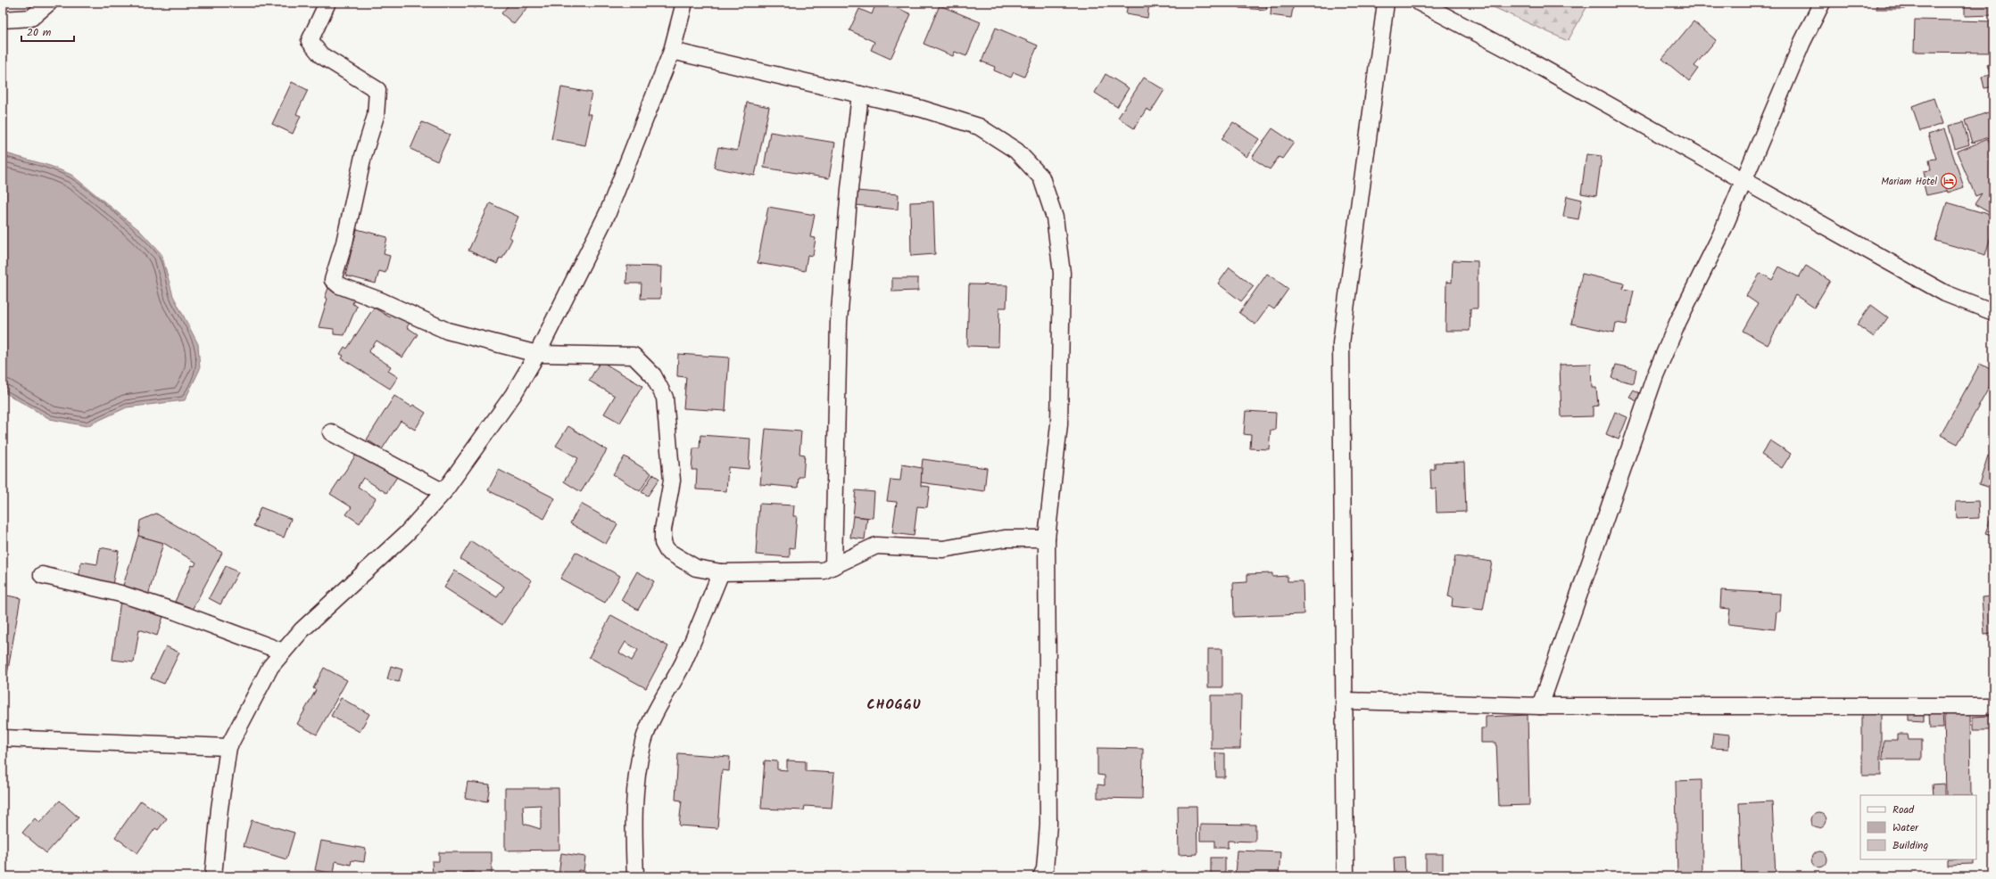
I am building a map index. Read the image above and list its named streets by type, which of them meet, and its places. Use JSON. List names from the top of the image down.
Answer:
{
  "districts": ["CHOGGU"],
  "places": {
    "hotel": ["Mariam Hotel"]
  },
  "legend": ["Road", "Water", "Building"],
  "scale_bar": "20 m"
}
